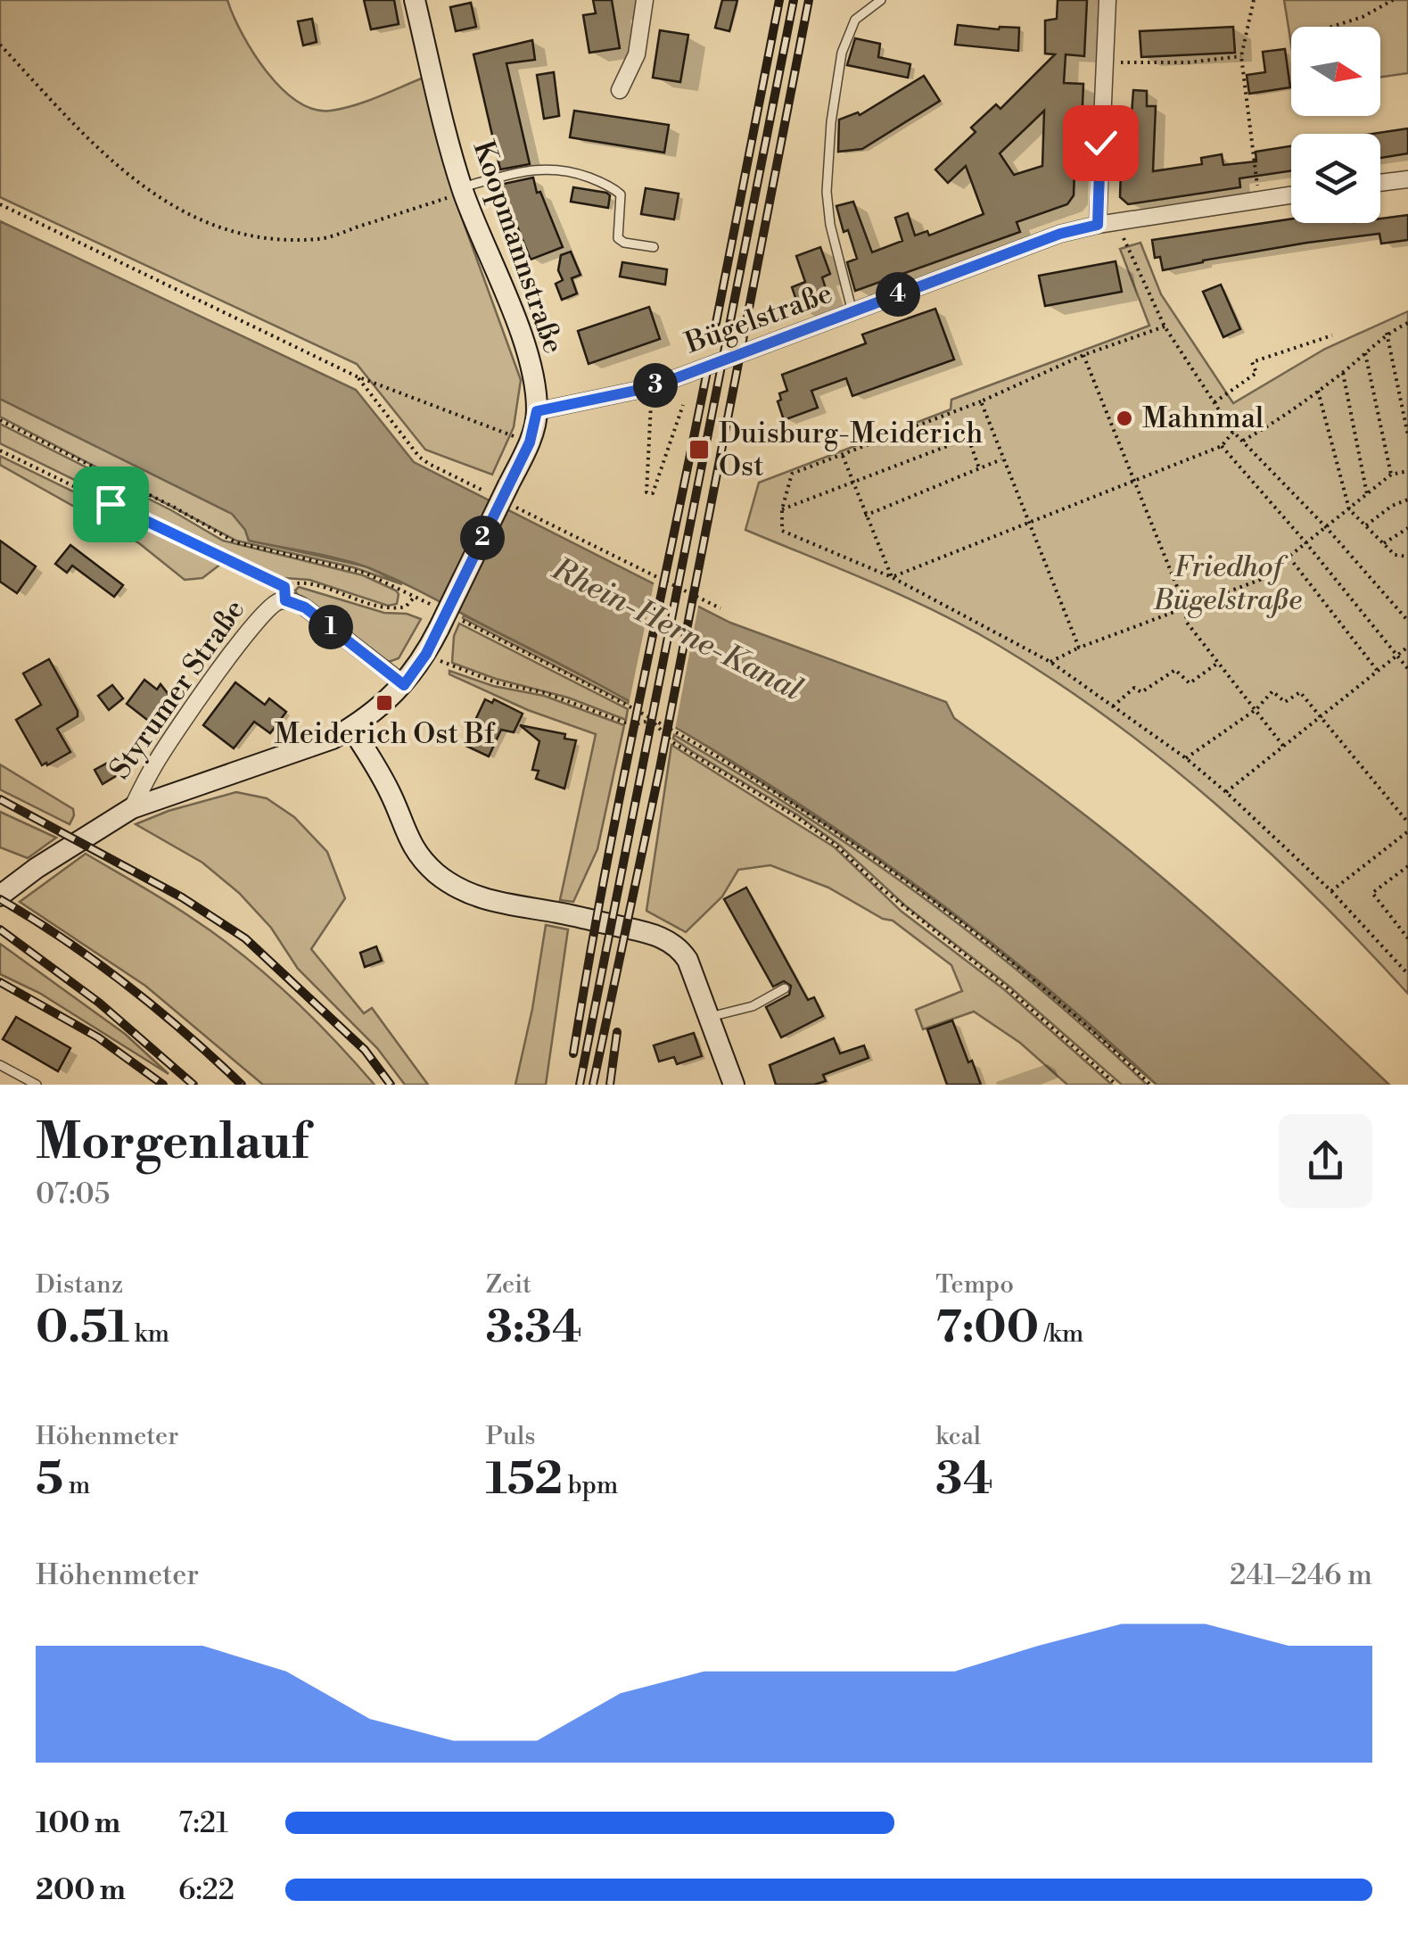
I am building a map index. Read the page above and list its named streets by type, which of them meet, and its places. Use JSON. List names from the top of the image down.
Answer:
{
  "streets": {
    "street": ["Koopmannstraße", "Bügelstraße", "Styrumer Straße"]
  },
  "crossings": [
    ["Koopmannstraße", "Bügelstraße"],
    ["Koopmannstraße", "Styrumer Straße"]
  ],
  "water": ["Rhein-Herne-Kanal"],
  "parks": ["Friedhof Bügelstraße"],
  "places": {
    "other": ["Mahnmal"],
    "transit": ["Duisburg-Meiderich Ost", "Meiderich Ost Bf"]
  },
  "north": "right",
  "page": {
    "pins": [
      "4",
      "3",
      "2",
      "1"
    ],
    "heading": ["Morgenlauf", "07:05"],
    "stats": [
      ["Distanz", "0.51 km"],
      ["Zeit", "3:34"],
      ["Tempo", "7:00 /km"],
      ["Höhenmeter", "5 m"],
      ["Puls", "152 bpm"],
      ["kcal", "34"]
    ],
    "chart": ["Höhenmeter", "241–246 m"],
    "list": [
      {
        "name": "100 m",
        "note": "7:21"
      },
      {
        "name": "200 m",
        "note": "6:22"
      }
    ]
  }
}
